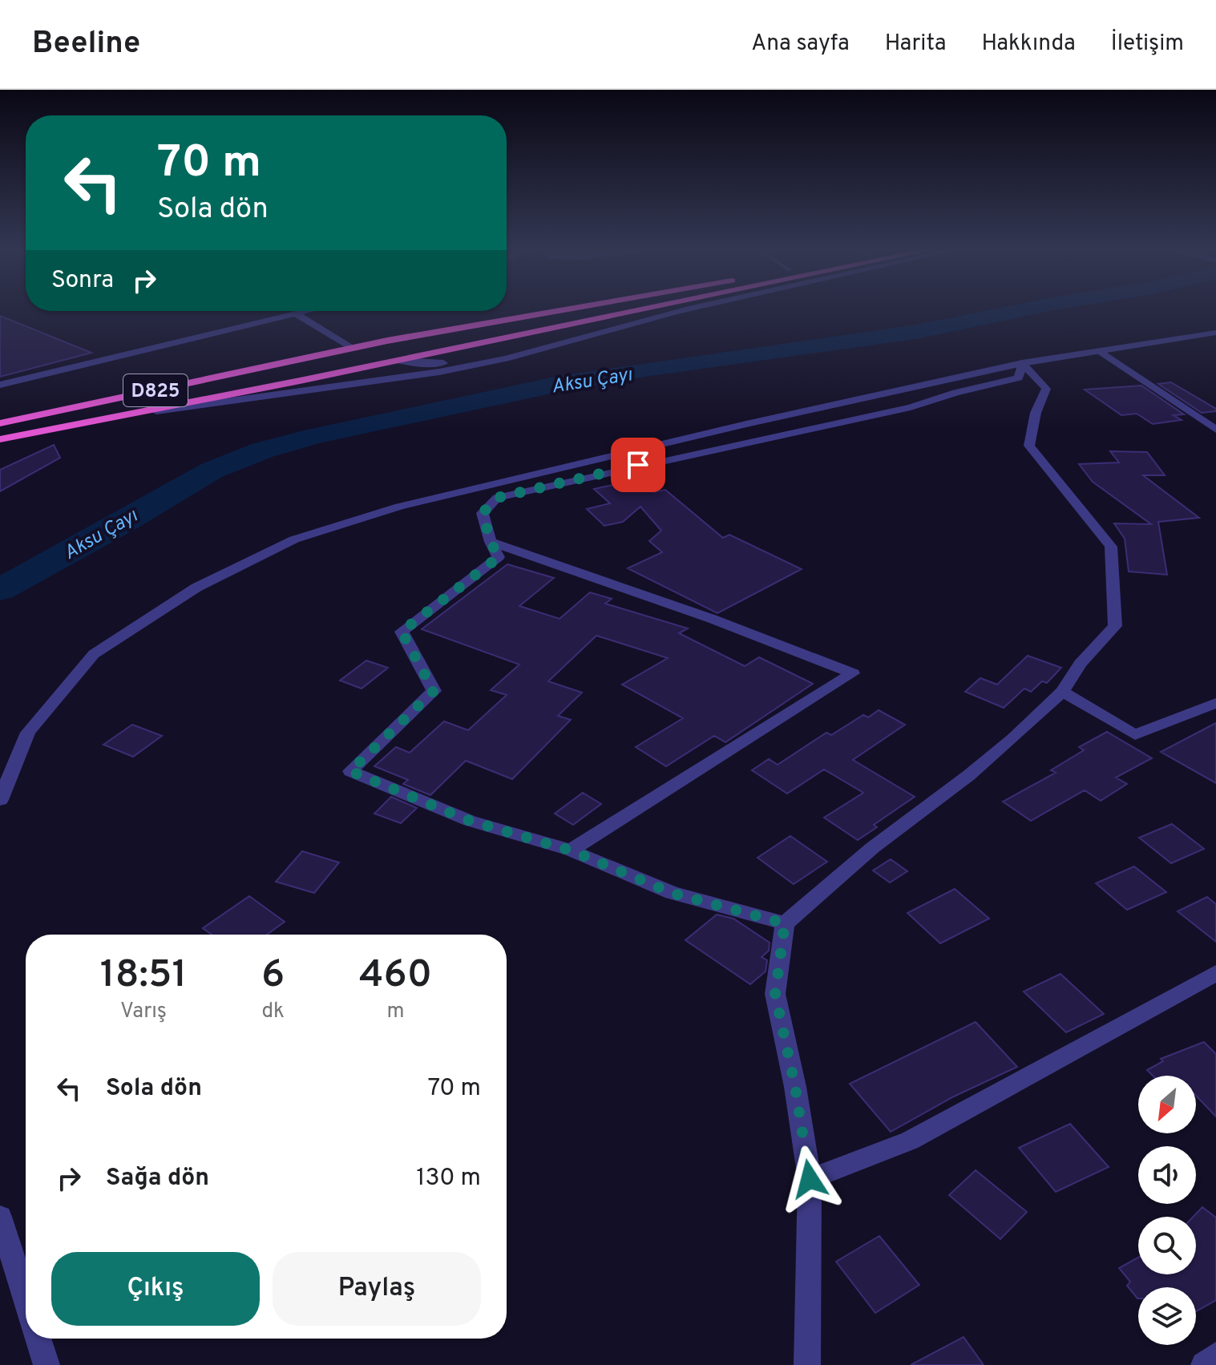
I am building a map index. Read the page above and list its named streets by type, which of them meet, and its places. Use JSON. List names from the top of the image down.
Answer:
{
  "streets": {
    "highway": ["D825"]
  },
  "water": ["Aksu Çayı"],
  "north": "bottom left",
  "page": {
    "header": "Beeline",
    "nav": [
      "Ana sayfa",
      "Harita",
      "Hakkında",
      "İletişim"
    ],
    "turn": ["70 m", "Sola dön"],
    "then": "Sonra",
    "eta": [
      "18:51",
      "Varış",
      "6",
      "dk",
      "460",
      "m"
    ],
    "list": [
      {
        "name": "Sola dön",
        "value": "70 m"
      },
      {
        "name": "Sağa dön",
        "value": "130 m"
      }
    ],
    "buttons": ["Çıkış", "Paylaş"]
  }
}
